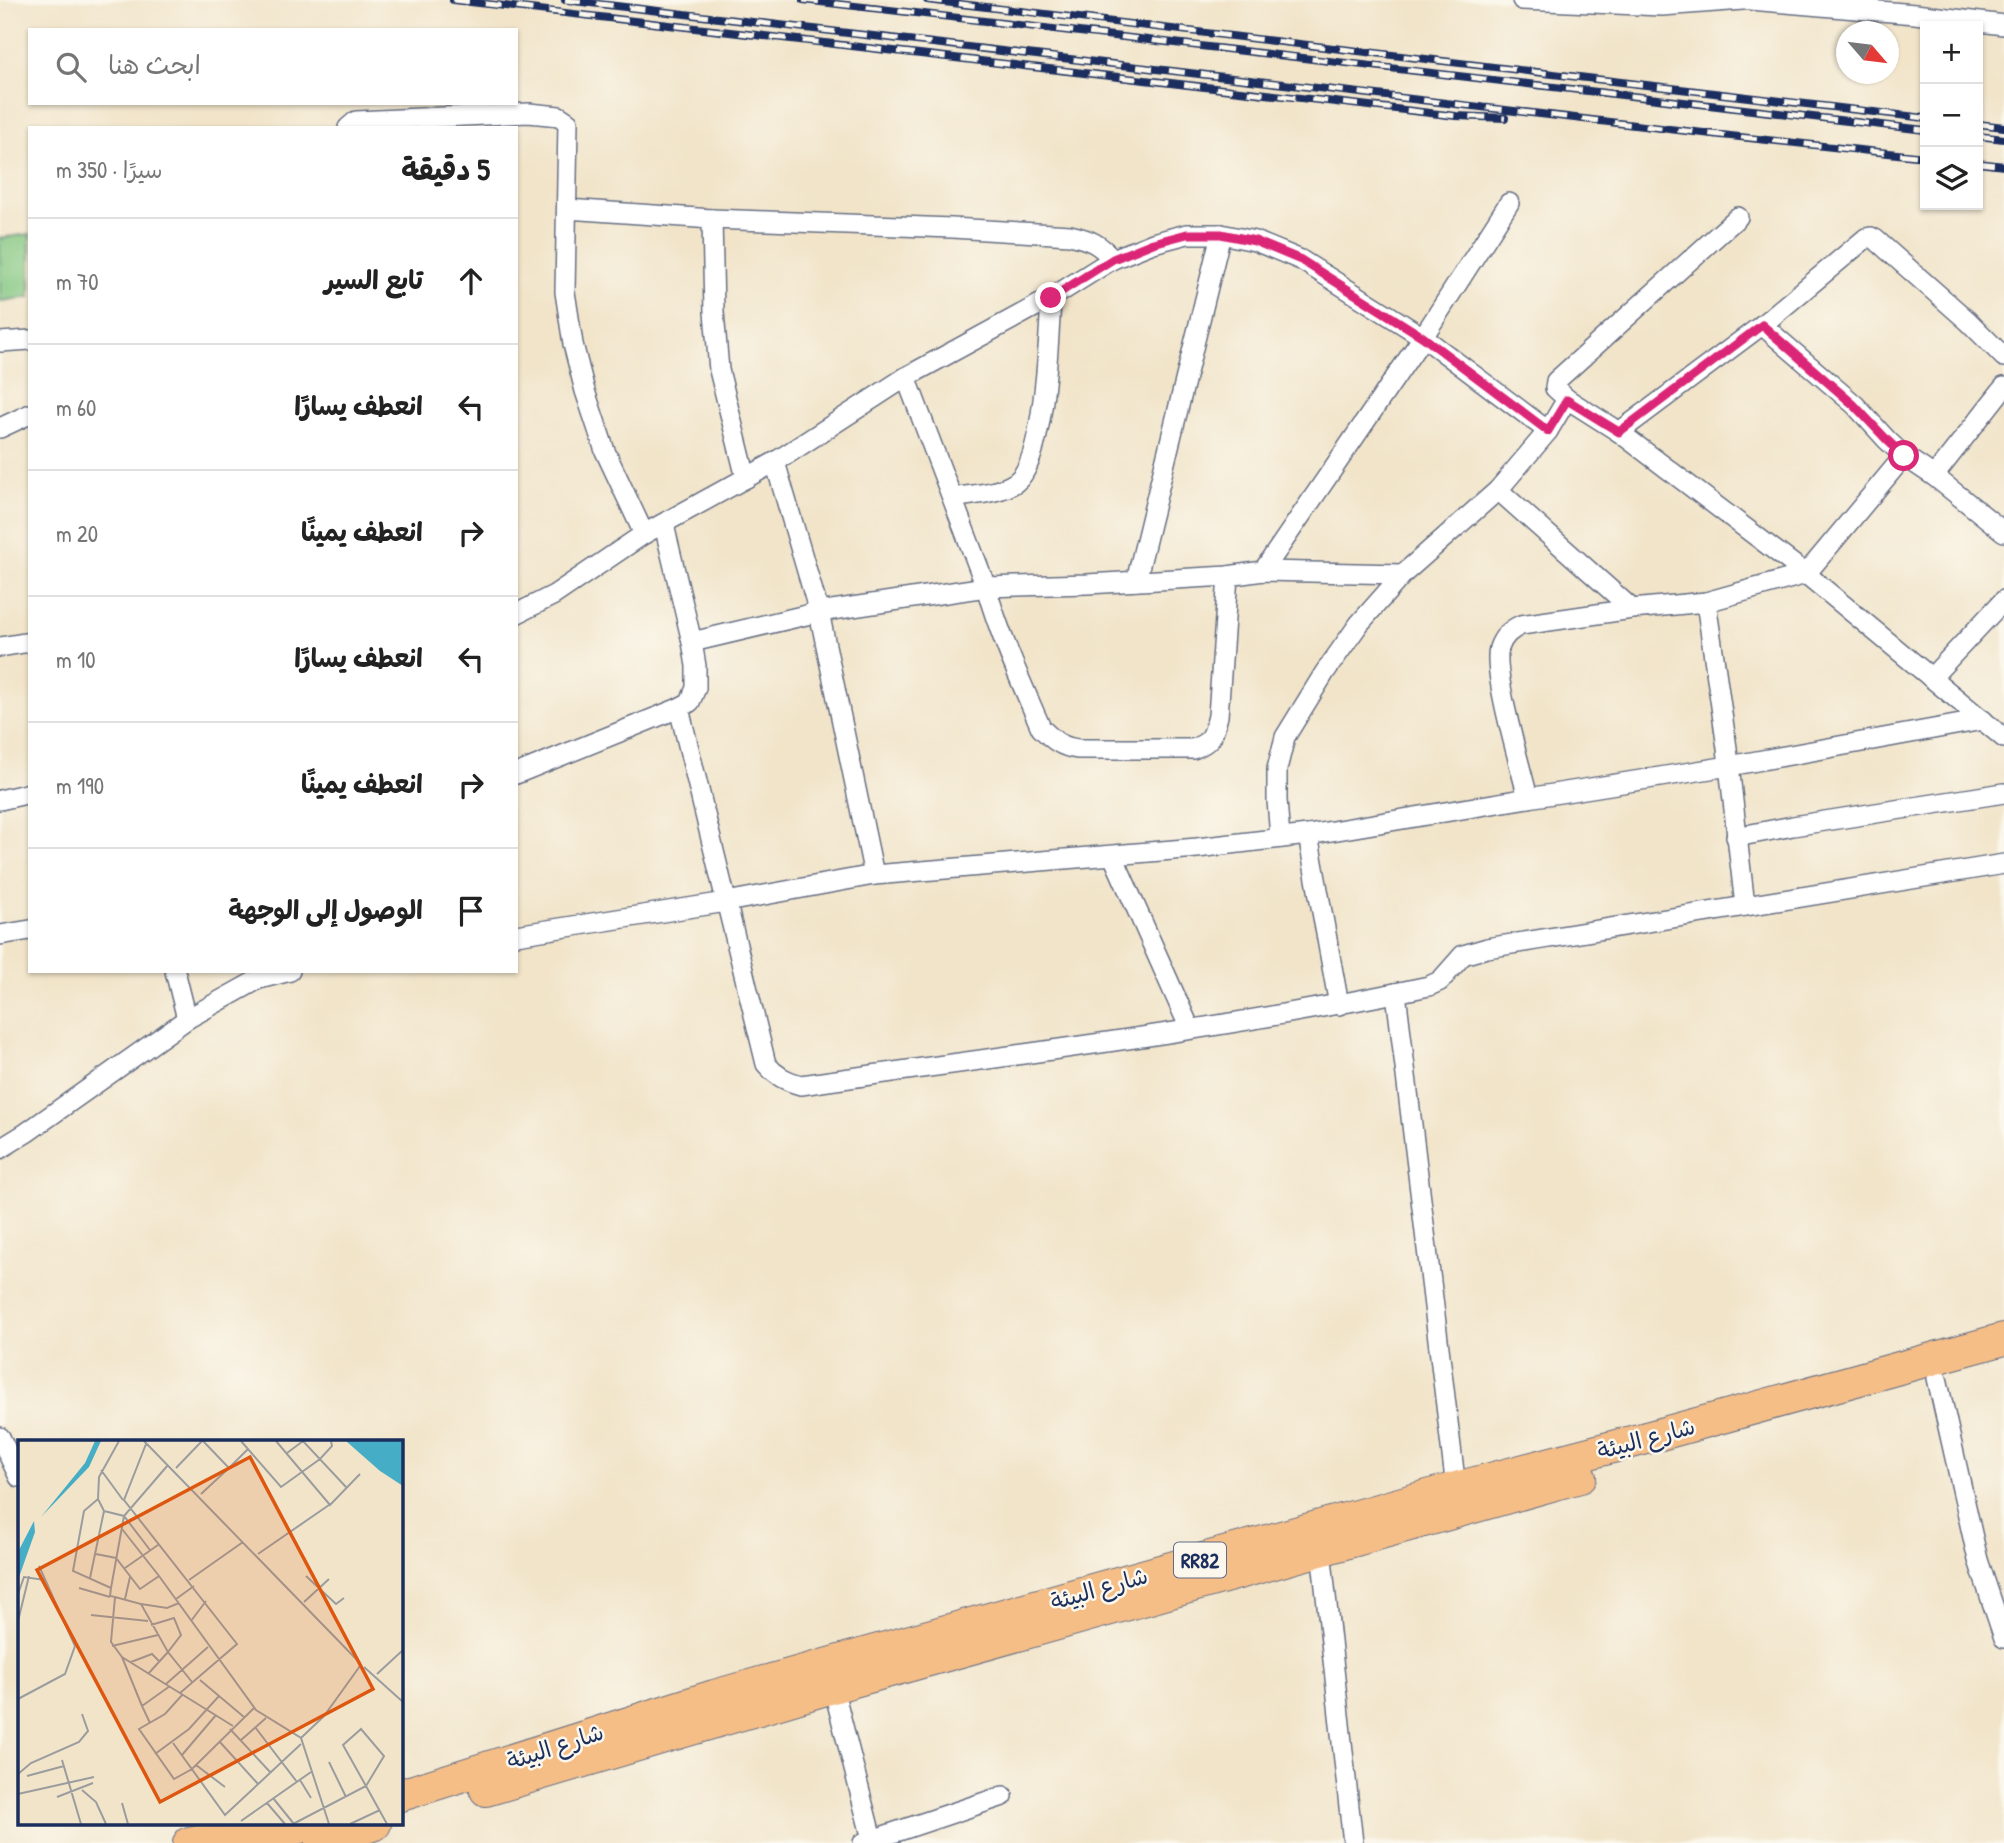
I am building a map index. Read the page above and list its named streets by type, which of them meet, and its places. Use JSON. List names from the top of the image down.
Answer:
{
  "streets": {
    "highway": ["شارع البيئة", "RR82"]
  },
  "north": "bottom right",
  "page": {
    "map_buttons": ["+", "−"],
    "search": "ابحث هنا",
    "heading": ["5 دقيقة", "سيرًا · 350 m"],
    "list": [
      ["تابع السير", "70 m"],
      ["انعطف يسارًا", "60 m"],
      ["انعطف يمينًا", "20 m"],
      ["انعطف يسارًا", "10 m"],
      ["انعطف يمينًا", "190 m"],
      "الوصول إلى الوجهة"
    ]
  }
}
